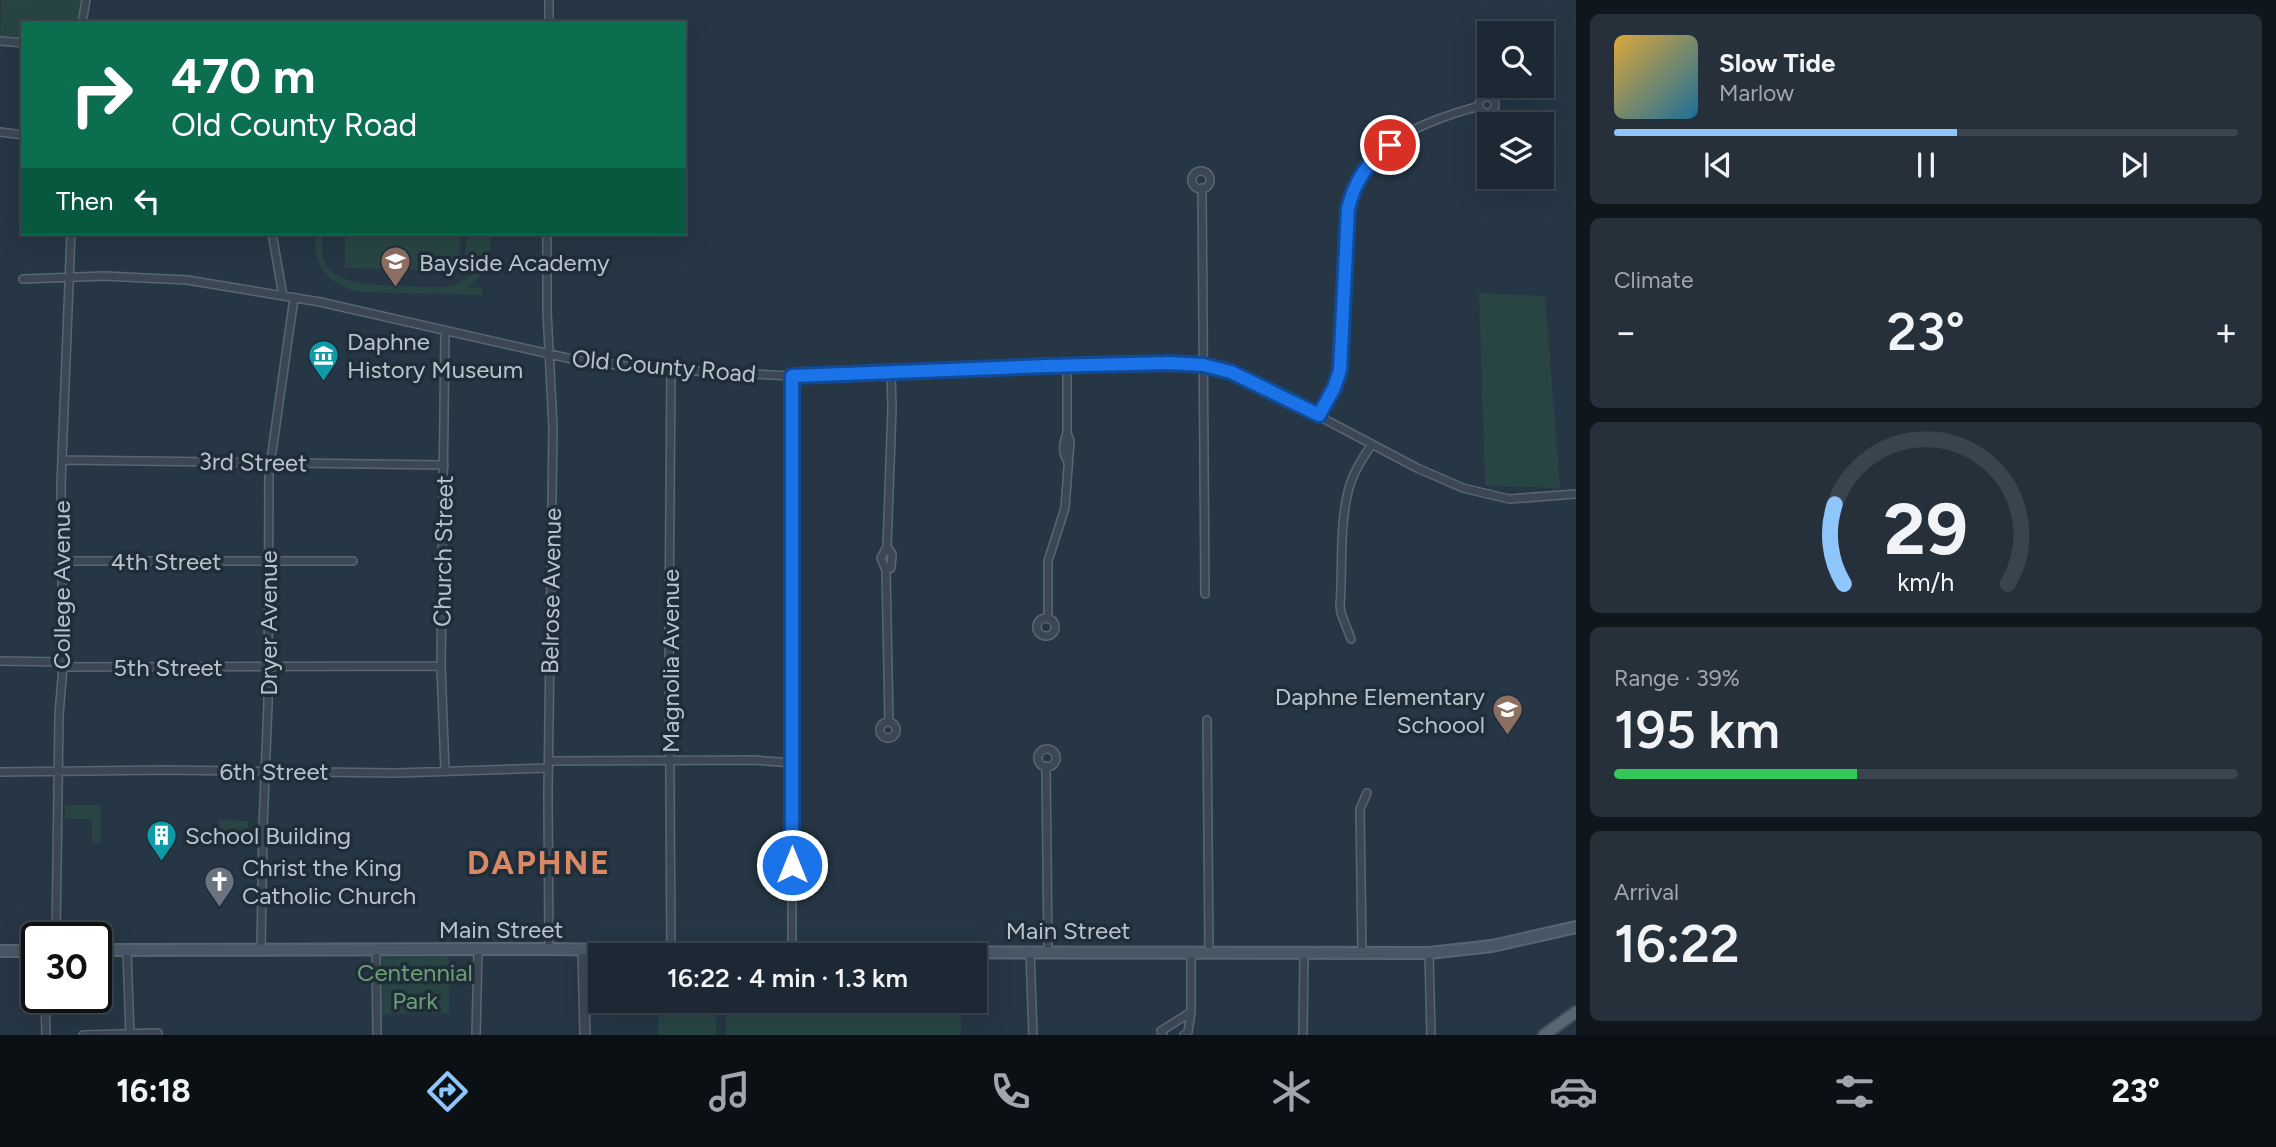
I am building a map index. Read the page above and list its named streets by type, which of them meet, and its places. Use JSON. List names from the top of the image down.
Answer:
{
  "streets": {
    "main road": ["Main Street"],
    "street": [
      "Old County Road",
      "3rd Street",
      "Church Street",
      "4th Street",
      "College Avenue",
      "Belrose Avenue",
      "Dryer Avenue",
      "Magnolia Avenue",
      "5th Street",
      "6th Street"
    ]
  },
  "crossings": [
    ["Old County Road", "Church Street"],
    ["Old County Road", "College Avenue"],
    ["Old County Road", "Belrose Avenue"],
    ["Old County Road", "Dryer Avenue"],
    ["Old County Road", "Magnolia Avenue"],
    ["3rd Street", "Church Street"],
    ["3rd Street", "College Avenue"],
    ["3rd Street", "Dryer Avenue"],
    ["Church Street", "5th Street"],
    ["Church Street", "6th Street"],
    ["4th Street", "College Avenue"],
    ["4th Street", "Dryer Avenue"],
    ["College Avenue", "5th Street"],
    ["College Avenue", "6th Street"],
    ["Belrose Avenue", "6th Street"],
    ["Belrose Avenue", "Main Street"],
    ["Dryer Avenue", "5th Street"],
    ["Dryer Avenue", "6th Street"],
    ["Dryer Avenue", "Main Street"],
    ["Magnolia Avenue", "6th Street"]
  ],
  "districts": ["DAPHNE"],
  "parks": ["Centennial Park"],
  "places": {
    "school or university": ["Bayside Academy", "Daphne Elementary Schoool"],
    "museum": ["Daphne History Museum"],
    "building": ["School Building"],
    "church": ["Christ the King Catholic Church"]
  },
  "page": {
    "turn": ["470 m", "Old County Road"],
    "song": ["Slow Tide", "Marlow"],
    "then": "Then",
    "tile": [
      "Climate",
      ["Range · 39%", "195 km"],
      ["Arrival", "16:22"]
    ],
    "heat": ["−", "23°", "+"],
    "limit": "30",
    "trip": "16:22 · 4 min · 1.3 km",
    "tabs": ["16:18", "23°"],
    "gauge": ["29", "km/h"]
  }
}
